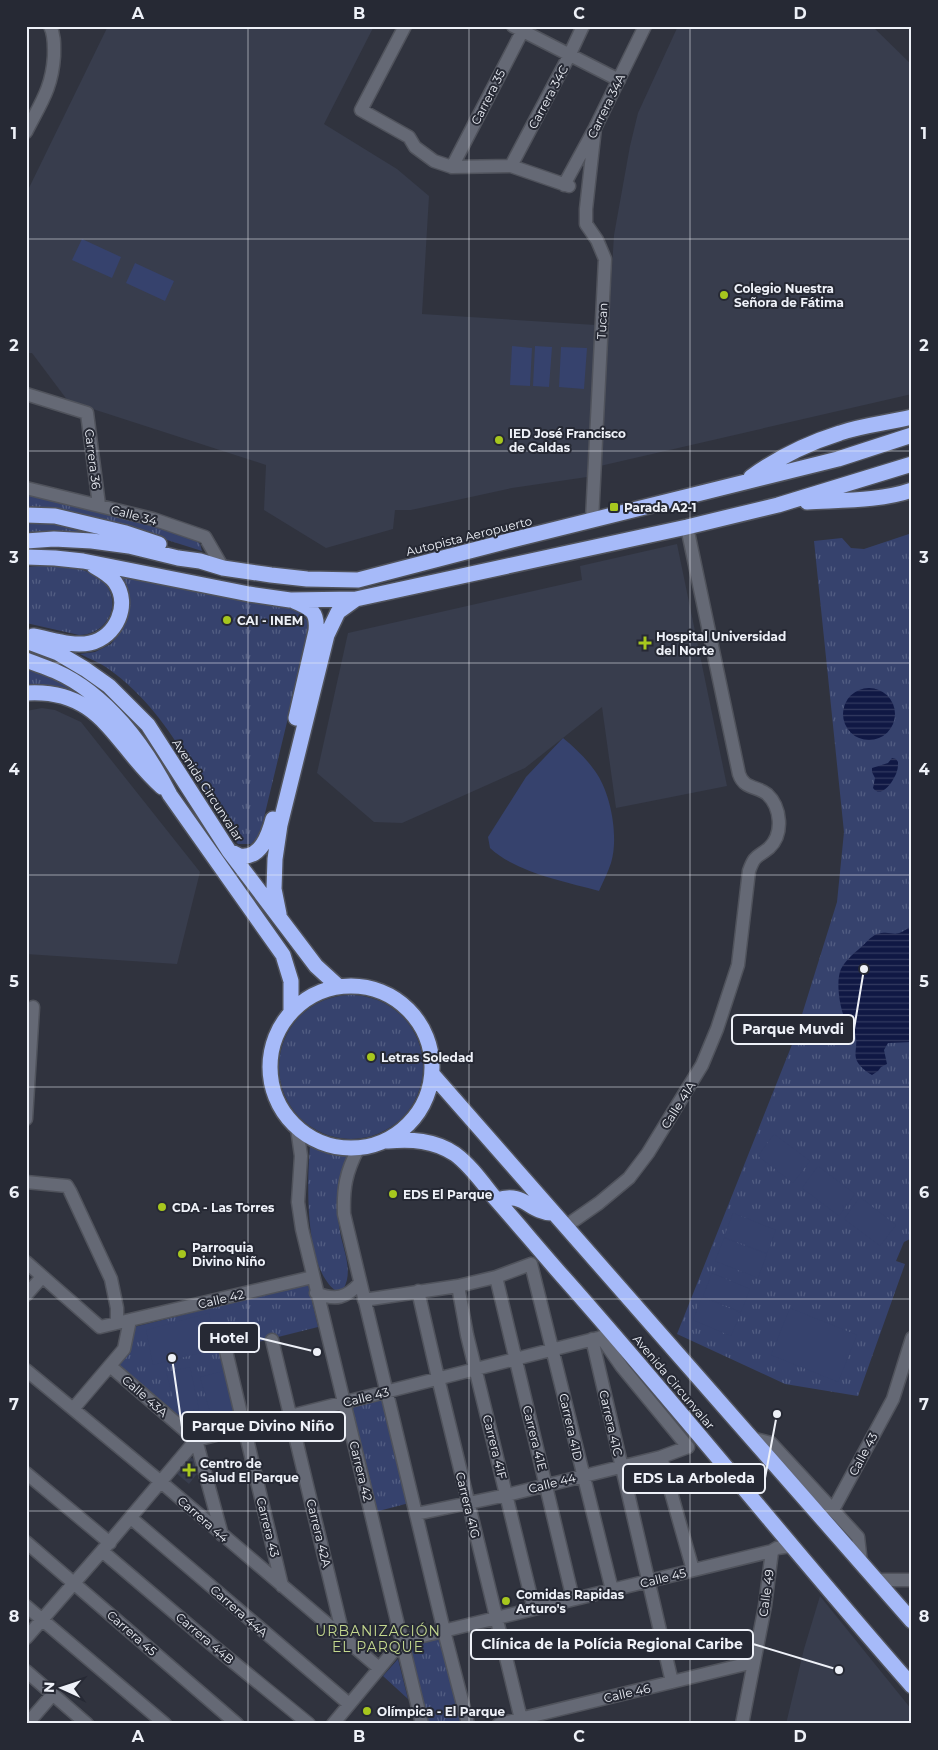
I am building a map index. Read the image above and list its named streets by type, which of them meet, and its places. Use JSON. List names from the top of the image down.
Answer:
{
  "streets": {
    "highway": ["Autopista Aeropuerto", "Avenida Circunvalar"],
    "street": [
      "Carrera 35",
      "Carrera 34C",
      "Carrera 34A",
      "Tucan",
      "Carrera 36",
      "Calle 34",
      "Calle 41A",
      "Calle 42",
      "Calle 43A",
      "Calle 43",
      "Carrera 41C",
      "Carrera 41D",
      "Carrera 41E",
      "Carrera 41F",
      "Carrera 42",
      "Calle 44",
      "Carrera 41G",
      "Carrera 44",
      "Carrera 43",
      "Carrera 42A",
      "Calle 45",
      "Calle 49",
      "Carrera 44A",
      "Carrera 45",
      "Carrera 44B",
      "Calle 46"
    ]
  },
  "crossings": [
    ["Carrera 34C", "Carrera 34A"],
    ["Carrera 34A", "Tucan"],
    ["Tucan", "Autopista Aeropuerto"],
    ["Carrera 36", "Calle 34"],
    ["Calle 34", "Autopista Aeropuerto"],
    ["Avenida Circunvalar", "Calle 41A"],
    ["Avenida Circunvalar", "Calle 43"],
    ["Avenida Circunvalar", "Carrera 41C"],
    ["Avenida Circunvalar", "Carrera 42"],
    ["Avenida Circunvalar", "Calle 44"],
    ["Avenida Circunvalar", "Calle 45"],
    ["Avenida Circunvalar", "Calle 49"],
    ["Calle 42", "Carrera 42"],
    ["Calle 43A", "Calle 43"],
    ["Calle 43", "Carrera 41C"],
    ["Calle 43", "Carrera 41D"],
    ["Calle 43", "Carrera 41E"],
    ["Calle 43", "Carrera 41F"],
    ["Calle 43", "Carrera 42"],
    ["Calle 43", "Calle 44"],
    ["Calle 43", "Carrera 41G"],
    ["Calle 43", "Carrera 43"],
    ["Calle 43", "Carrera 42A"],
    ["Carrera 41C", "Calle 44"],
    ["Carrera 41C", "Calle 45"],
    ["Carrera 41C", "Calle 46"],
    ["Carrera 41D", "Calle 44"],
    ["Carrera 41D", "Calle 45"],
    ["Carrera 41E", "Calle 44"],
    ["Carrera 41E", "Calle 45"],
    ["Carrera 41F", "Calle 44"],
    ["Carrera 41F", "Calle 45"],
    ["Carrera 42", "Calle 45"],
    ["Calle 44", "Carrera 41G"],
    ["Carrera 41G", "Calle 45"],
    ["Carrera 41G", "Calle 46"],
    ["Carrera 44", "Carrera 43"],
    ["Carrera 44", "Carrera 42A"],
    ["Calle 45", "Calle 49"],
    ["Calle 49", "Calle 46"]
  ],
  "districts": ["URBANIZACIÓN EL PARQUE"],
  "places": {
    "other": [
      "Colegio Nuestra Señora de Fátima",
      "IED José Francisco de Caldas",
      "CAI - INEM",
      "Parque Muvdi",
      "Letras Soledad",
      "EDS El Parque",
      "CDA - Las Torres",
      "Parroquia Divino Niño",
      "Hotel",
      "Parque Divino Niño",
      "EDS La Arboleda",
      "Comidas Rapidas Arturo's",
      "Clínica de la Polícia Regional Caribe",
      "Olímpica - El Parque"
    ],
    "transit": ["Parada A2-1"],
    "health": ["Hospital Universidad del Norte", "Centro de Salud El Parque"]
  },
  "north": "left",
  "grid": {
    "columns": [
      "A",
      "B",
      "C",
      "D"
    ],
    "rows": [
      "1",
      "2",
      "3",
      "4",
      "5",
      "6",
      "7",
      "8"
    ]
  }
}
